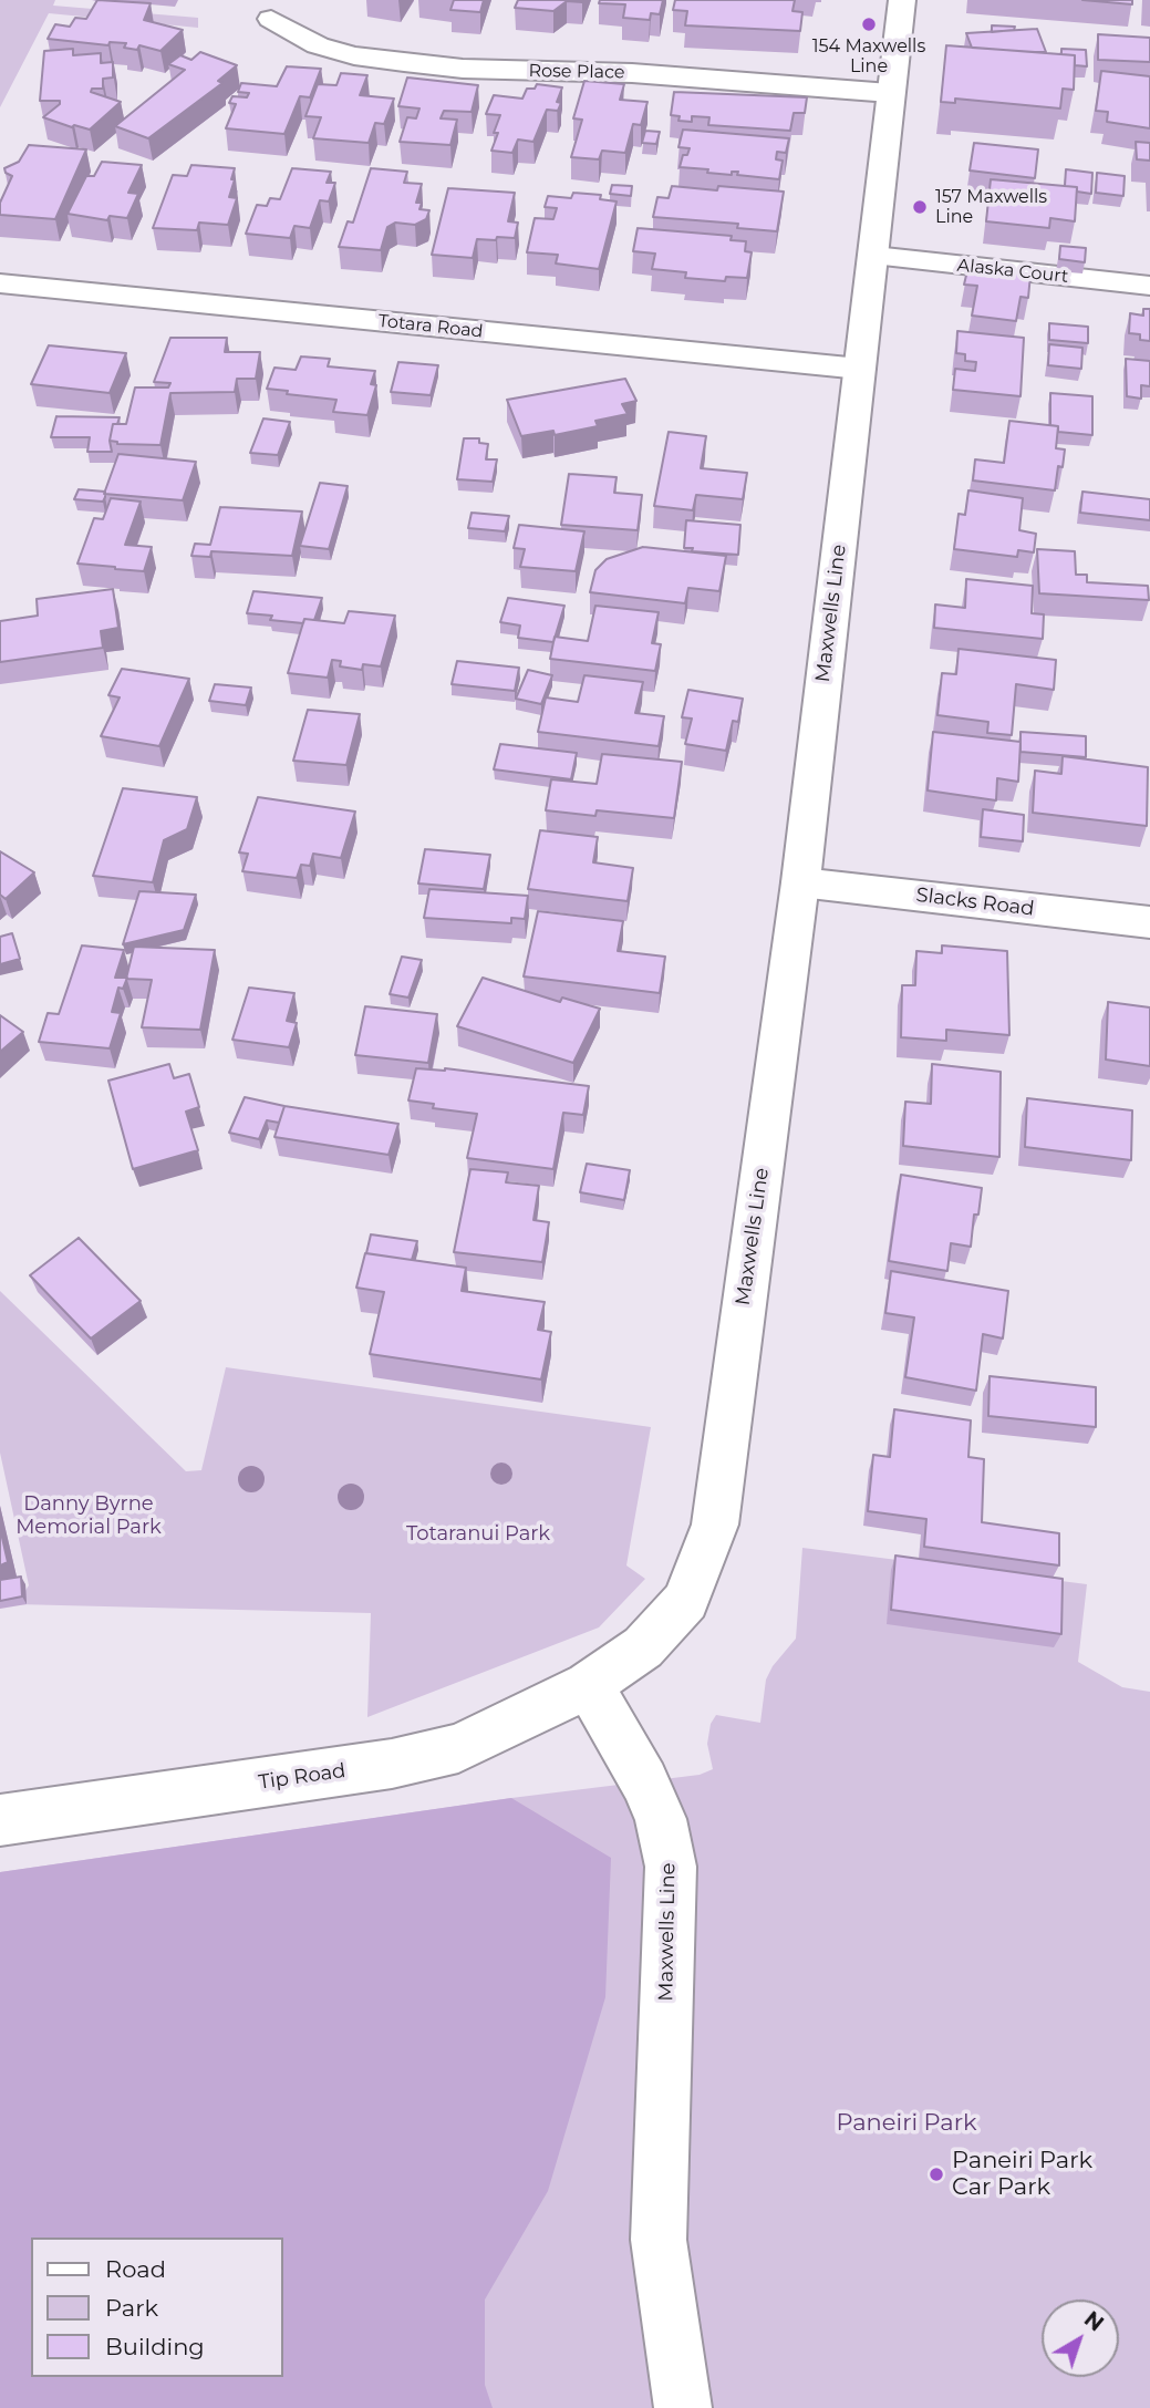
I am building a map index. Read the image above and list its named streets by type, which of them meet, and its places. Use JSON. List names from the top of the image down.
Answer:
{
  "streets": {
    "street": [
      "Rose Place",
      "Alaska Court",
      "Totara Road",
      "Maxwells Line",
      "Slacks Road",
      "Tip Road"
    ]
  },
  "crossings": [
    ["Rose Place", "Maxwells Line"],
    ["Alaska Court", "Maxwells Line"],
    ["Totara Road", "Maxwells Line"],
    ["Maxwells Line", "Slacks Road"],
    ["Maxwells Line", "Tip Road"]
  ],
  "parks": ["Danny Byrne Memorial Park", "Totaranui Park", "Paneiri Park"],
  "places": ["154 Maxwells Line", "157 Maxwells Line", "Paneiri Park Car Park"],
  "legend": ["Road", "Park", "Building"],
  "north": "top right"
}
